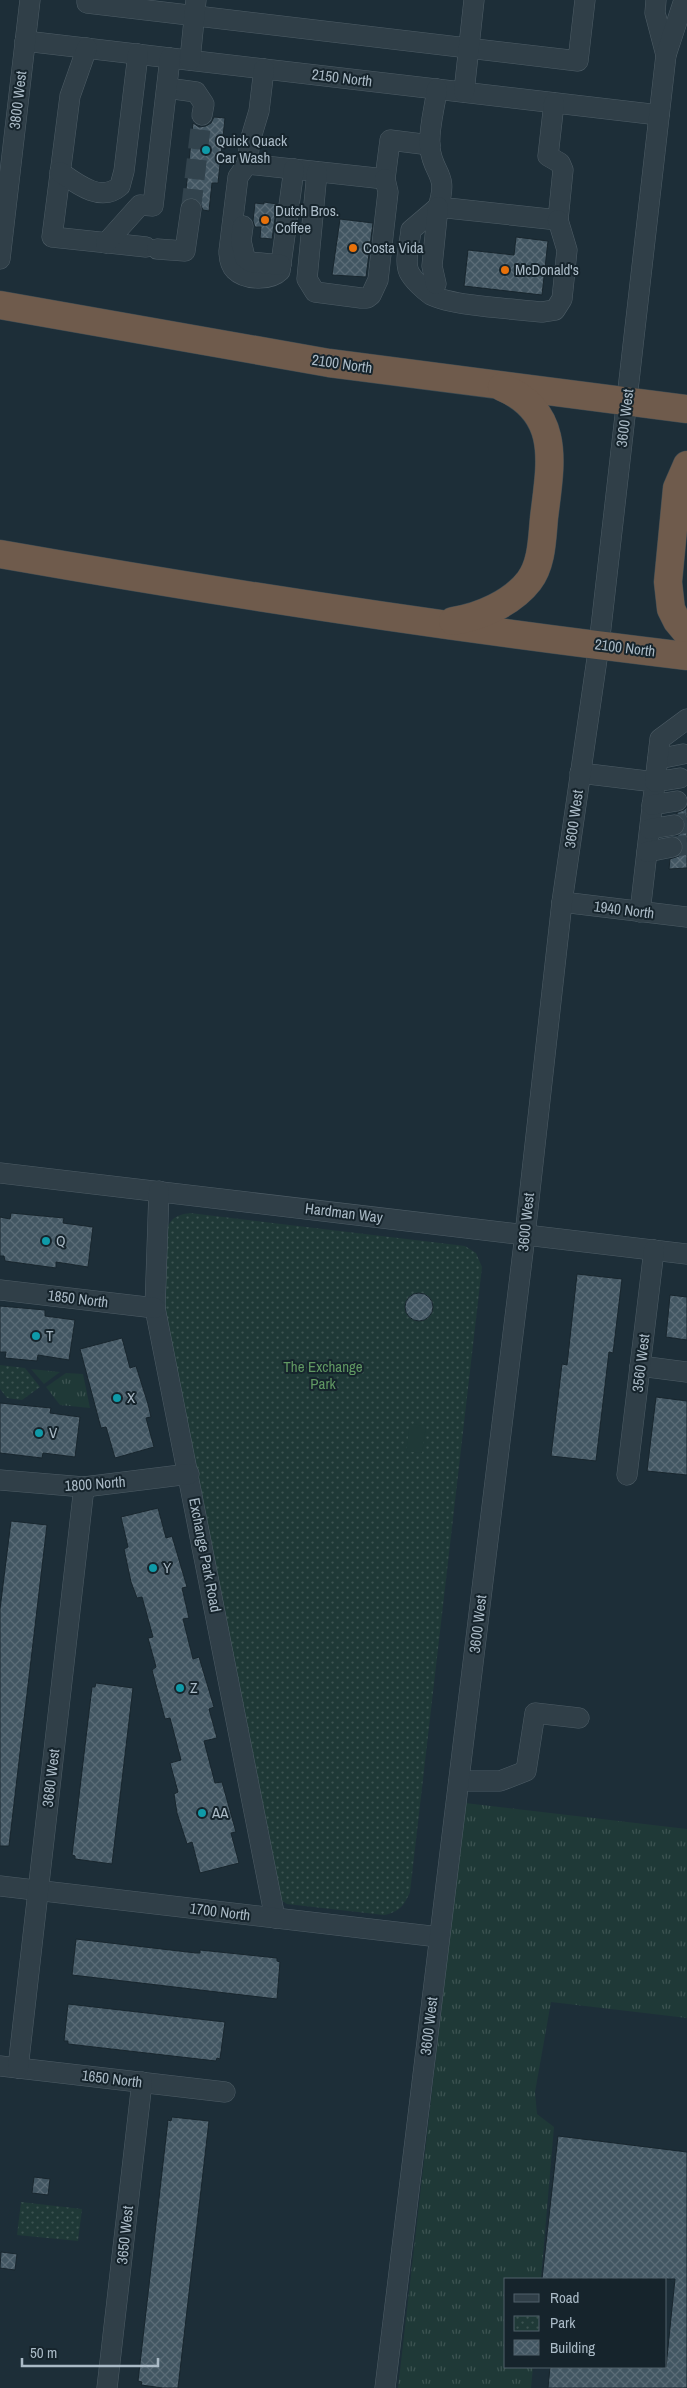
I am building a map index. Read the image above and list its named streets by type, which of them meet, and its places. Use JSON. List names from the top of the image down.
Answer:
{
  "streets": {
    "highway": ["2100 North"],
    "street": [
      "2150 North",
      "3800 West",
      "3600 West",
      "1940 North",
      "Hardman Way",
      "1850 North",
      "3560 West",
      "1800 North",
      "Exchange Park Road",
      "3680 West",
      "1700 North",
      "1650 North",
      "3650 West"
    ]
  },
  "crossings": [
    ["2150 North", "3800 West"],
    ["2150 North", "3600 West"],
    ["2100 North", "3600 West"],
    ["3600 West", "1940 North"],
    ["3600 West", "Hardman Way"],
    ["3600 West", "1700 North"],
    ["Hardman Way", "3560 West"],
    ["Hardman Way", "Exchange Park Road"],
    ["1850 North", "Exchange Park Road"],
    ["1800 North", "Exchange Park Road"],
    ["1800 North", "3680 West"],
    ["Exchange Park Road", "1700 North"],
    ["3680 West", "1700 North"],
    ["3680 West", "1650 North"],
    ["1650 North", "3650 West"]
  ],
  "parks": ["The Exchange Park"],
  "places": [
    "Quick Quack Car Wash",
    "Dutch Bros. Coffee",
    "Costa Vida",
    "McDonald's",
    "Q",
    "T",
    "X",
    "V",
    "Y",
    "Z",
    "AA"
  ],
  "legend": ["Road", "Park", "Building"],
  "scale_bar": "50 m"
}
